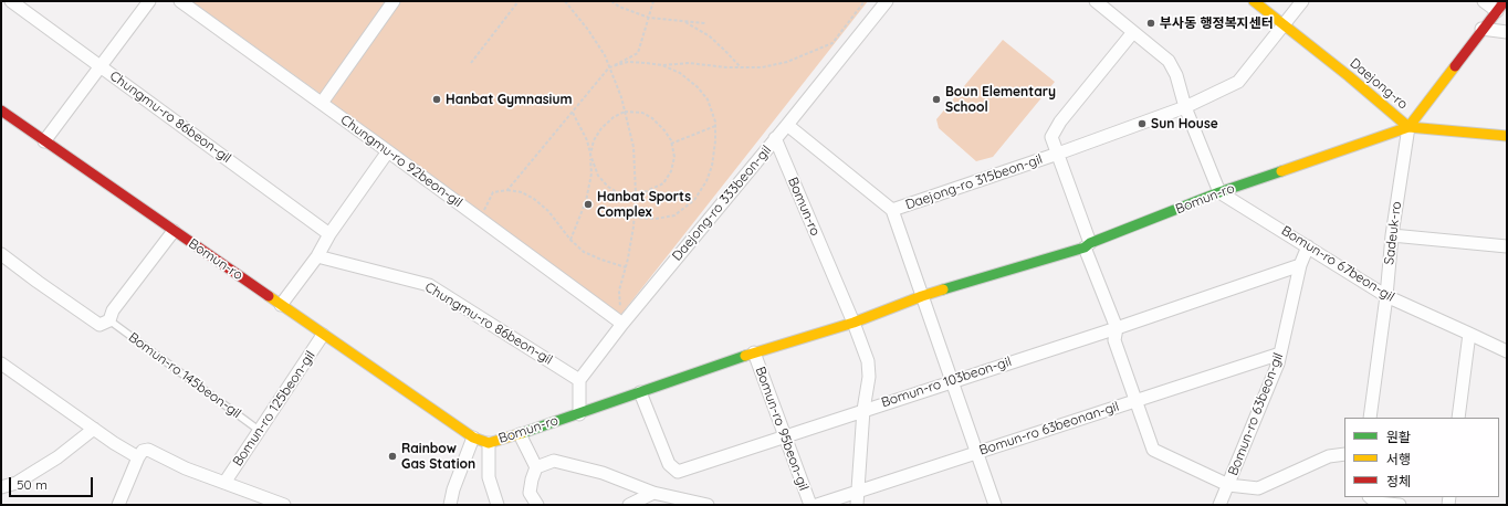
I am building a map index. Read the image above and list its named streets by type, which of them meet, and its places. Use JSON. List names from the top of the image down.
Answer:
{
  "streets": {
    "main road": ["Daejong-ro", "Bomun-ro"],
    "street": [
      "Chungmu-ro 86beon-gil",
      "Chungmu-ro 92beon-gil",
      "Daejong-ro 315beon-gil",
      "Daejong-ro 333beon-gil",
      "Sadeuk-ro",
      "Bomun-ro 67beon-gil",
      "Bomun-ro 103beon-gil",
      "Bomun-ro 125beon-gil",
      "Bomun-ro 63beon-gil",
      "Bomun-ro 95beon-gil",
      "Bomun-ro 63beonan-gil"
    ],
    "lane": ["Bomun-ro 145beon-gil"]
  },
  "crossings": [
    ["Daejong-ro", "Daejong-ro 315beon-gil"],
    ["Daejong-ro", "Bomun-ro"],
    ["Daejong-ro", "Sadeuk-ro"],
    ["Chungmu-ro 86beon-gil", "Daejong-ro 333beon-gil"],
    ["Chungmu-ro 92beon-gil", "Daejong-ro 333beon-gil"],
    ["Daejong-ro 315beon-gil", "Daejong-ro 333beon-gil"],
    ["Bomun-ro", "Daejong-ro 333beon-gil"],
    ["Bomun-ro", "Sadeuk-ro"],
    ["Bomun-ro", "Bomun-ro 67beon-gil"],
    ["Bomun-ro", "Bomun-ro 145beon-gil"],
    ["Bomun-ro", "Bomun-ro 103beon-gil"],
    ["Bomun-ro", "Bomun-ro 125beon-gil"],
    ["Bomun-ro", "Bomun-ro 95beon-gil"],
    ["Sadeuk-ro", "Bomun-ro 67beon-gil"],
    ["Bomun-ro 67beon-gil", "Bomun-ro 63beon-gil"],
    ["Bomun-ro 145beon-gil", "Bomun-ro 125beon-gil"],
    ["Bomun-ro 103beon-gil", "Bomun-ro 63beon-gil"],
    ["Bomun-ro 103beon-gil", "Bomun-ro 95beon-gil"],
    ["Bomun-ro 63beon-gil", "Bomun-ro 63beonan-gil"]
  ],
  "places": [
    "부사동 행정복지센터",
    "Hanbat Gymnasium",
    "Boun Elementary School",
    "Sun House",
    "Hanbat Sports Complex",
    "Rainbow Gas Station"
  ],
  "legend": ["원활", "서행", "정체"],
  "scale_bar": "50 m"
}
